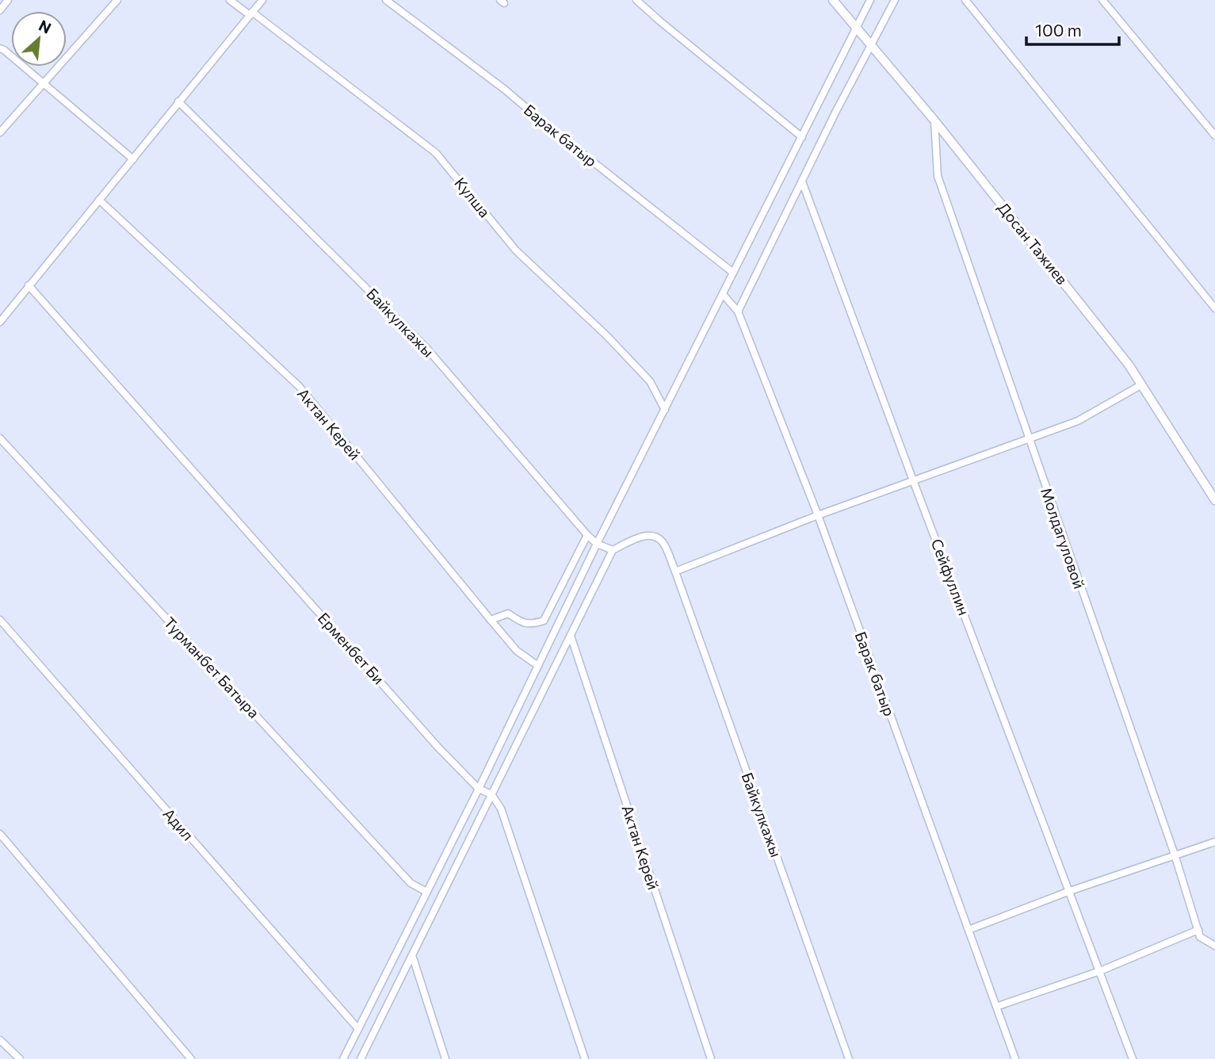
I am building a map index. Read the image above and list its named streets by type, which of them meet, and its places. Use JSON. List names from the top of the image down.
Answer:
{
  "streets": {
    "street": [
      "Барак батыр",
      "Кулша",
      "Досан Тажиев",
      "Байкулкажы",
      "Актан Керей",
      "Молдагуловой",
      "Сейфуллин",
      "Ерменбет Би",
      "Турманбет Батыра",
      "Адил"
    ]
  },
  "crossings": [
    ["Досан Тажиев", "Молдагуловой"]
  ],
  "scale_bar": "100 m",
  "north": "top right"
}
